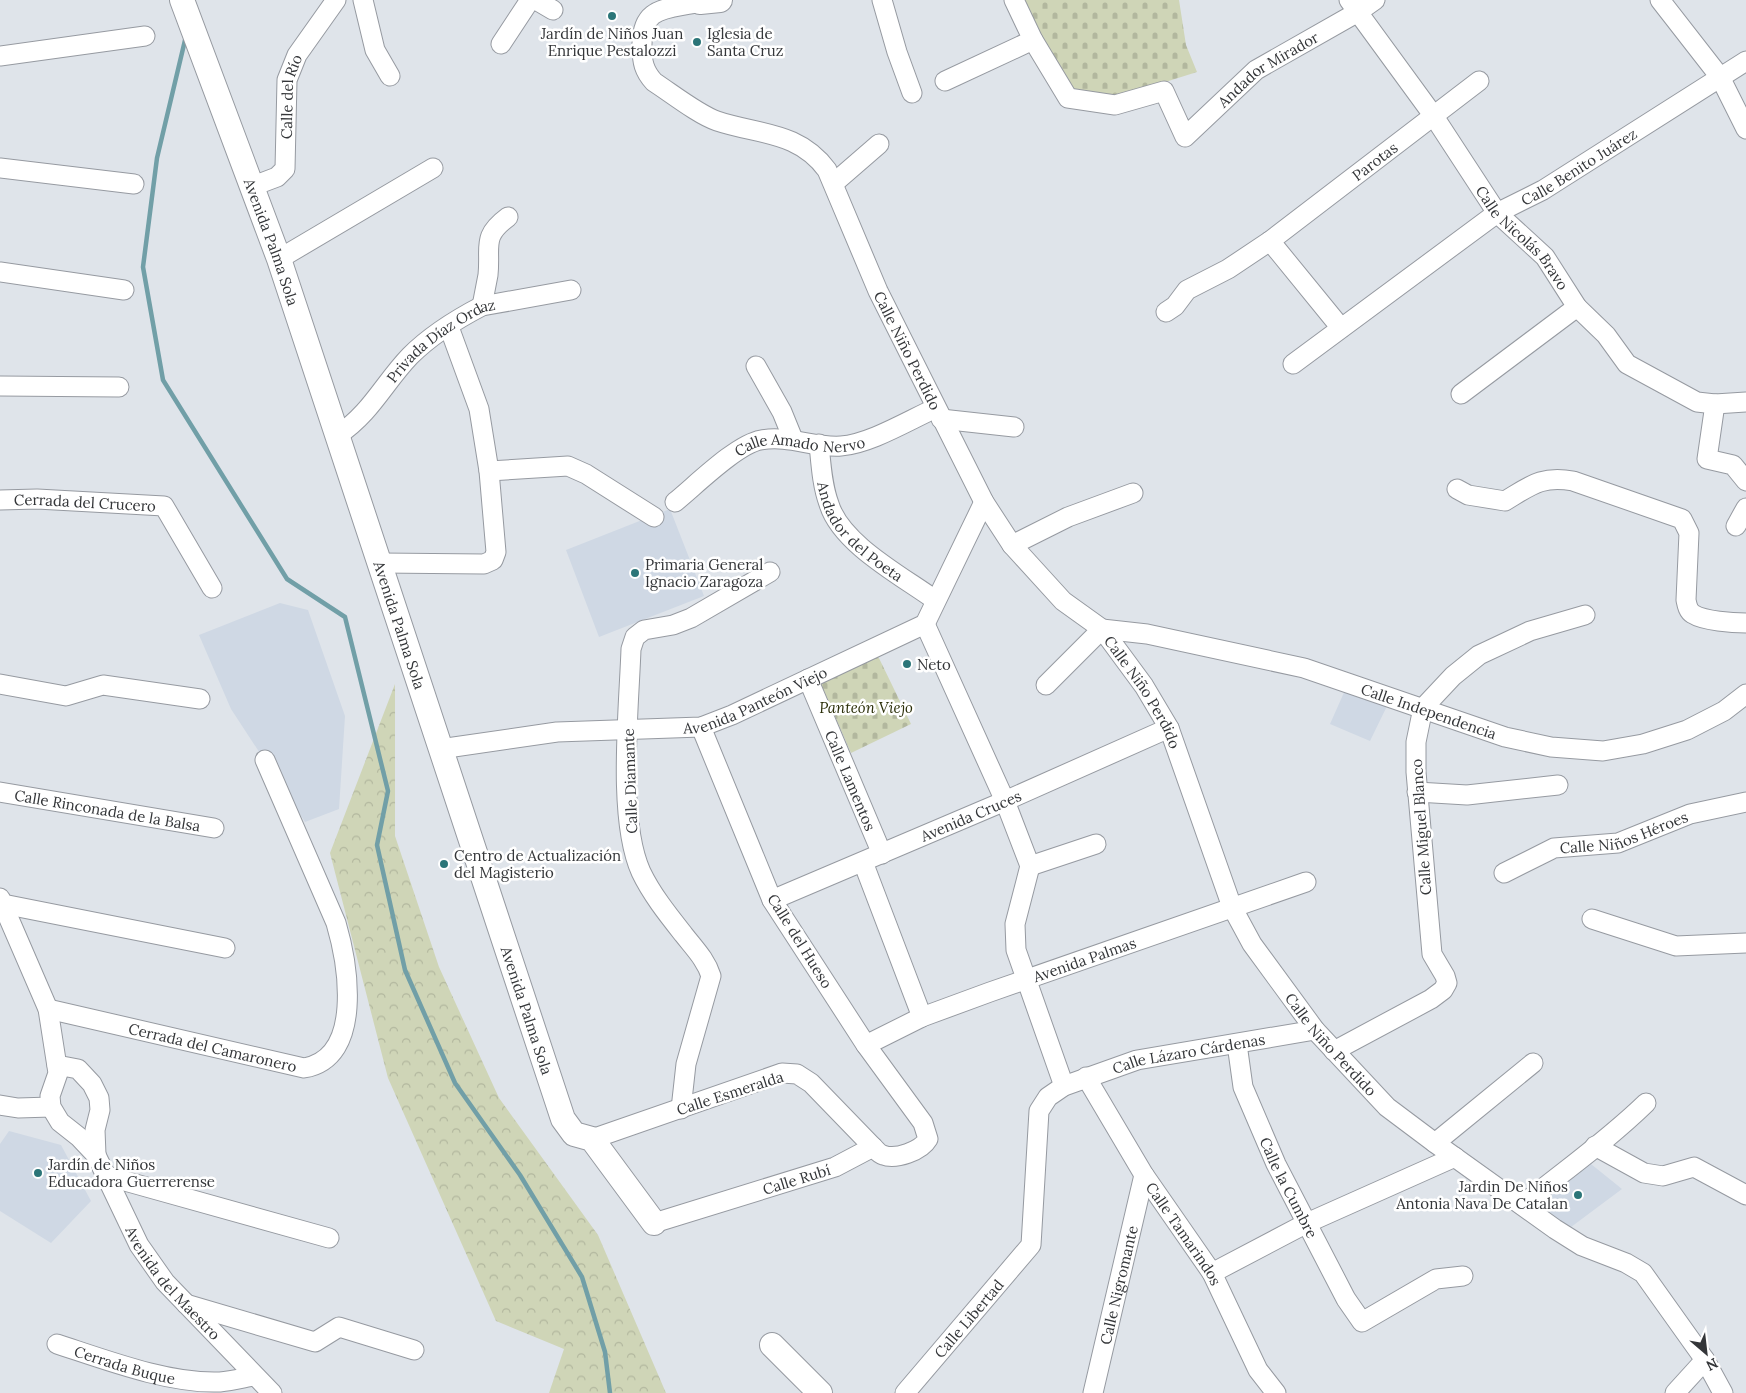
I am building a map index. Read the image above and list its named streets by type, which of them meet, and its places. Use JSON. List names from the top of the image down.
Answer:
{
  "streets": {
    "street": [
      "Andador Mirador",
      "Calle del Río",
      "Parotas",
      "Calle Benito Juárez",
      "Calle Nicolás Bravo",
      "Avenida Palma Sola",
      "Privada Díaz Ordaz",
      "Calle Niño Perdido",
      "Calle Amado Nervo",
      "Cerrada del Crucero",
      "Andador del Poeta",
      "Avenida Panteón Viejo",
      "Calle Independencia",
      "Calle Diamante",
      "Calle Lamentos",
      "Calle Rinconada de la Balsa",
      "Avenida Cruces",
      "Calle Miguel Blanco",
      "Calle Niños Héroes",
      "Calle del Hueso",
      "Avenida Palmas",
      "Cerrada del Camaronero",
      "Calle Lázaro Cárdenas",
      "Calle Esmeralda",
      "Calle Rubí",
      "Calle la Cumbre",
      "Calle Tamarindos",
      "Avenida del Maestro",
      "Calle Nigromante",
      "Calle Libertad",
      "Cerrada Buque"
    ]
  },
  "crossings": [
    ["Andador Mirador", "Calle Nicolás Bravo"],
    ["Calle del Río", "Avenida Palma Sola"],
    ["Parotas", "Calle Nicolás Bravo"],
    ["Calle Benito Juárez", "Calle Nicolás Bravo"],
    ["Avenida Palma Sola", "Privada Díaz Ordaz"],
    ["Avenida Palma Sola", "Avenida Panteón Viejo"],
    ["Avenida Palma Sola", "Calle Esmeralda"],
    ["Avenida Palma Sola", "Calle Rubí"],
    ["Calle Niño Perdido", "Calle Amado Nervo"],
    ["Calle Niño Perdido", "Calle Independencia"],
    ["Calle Niño Perdido", "Avenida Cruces"],
    ["Calle Niño Perdido", "Calle Miguel Blanco"],
    ["Calle Niño Perdido", "Avenida Palmas"],
    ["Calle Niño Perdido", "Calle Lázaro Cárdenas"],
    ["Calle Amado Nervo", "Andador del Poeta"],
    ["Avenida Panteón Viejo", "Calle Diamante"],
    ["Avenida Panteón Viejo", "Calle Lamentos"],
    ["Avenida Panteón Viejo", "Calle del Hueso"],
    ["Calle Independencia", "Calle Miguel Blanco"],
    ["Calle Diamante", "Calle Esmeralda"],
    ["Calle Lamentos", "Avenida Cruces"],
    ["Avenida Cruces", "Calle del Hueso"],
    ["Calle del Hueso", "Avenida Palmas"],
    ["Calle del Hueso", "Calle Esmeralda"],
    ["Calle del Hueso", "Calle Rubí"],
    ["Calle Lázaro Cárdenas", "Calle la Cumbre"],
    ["Calle Lázaro Cárdenas", "Calle Tamarindos"],
    ["Calle Lázaro Cárdenas", "Calle Libertad"],
    ["Calle Esmeralda", "Calle Rubí"],
    ["Calle Tamarindos", "Calle Nigromante"],
    ["Avenida del Maestro", "Cerrada Buque"]
  ],
  "parks": ["Panteón Viejo"],
  "places": [
    "Jardín de Niños Juan Enrique Pestalozzi",
    "Iglesia de Santa Cruz",
    "Primaria General Ignacio Zaragoza",
    "Neto",
    "Centro de Actualización del Magisterio",
    "Jardín de Niños Educadora Guerrerense",
    "Jardin De Niños Antonia Nava De Catalan"
  ],
  "north": "bottom right"
}
